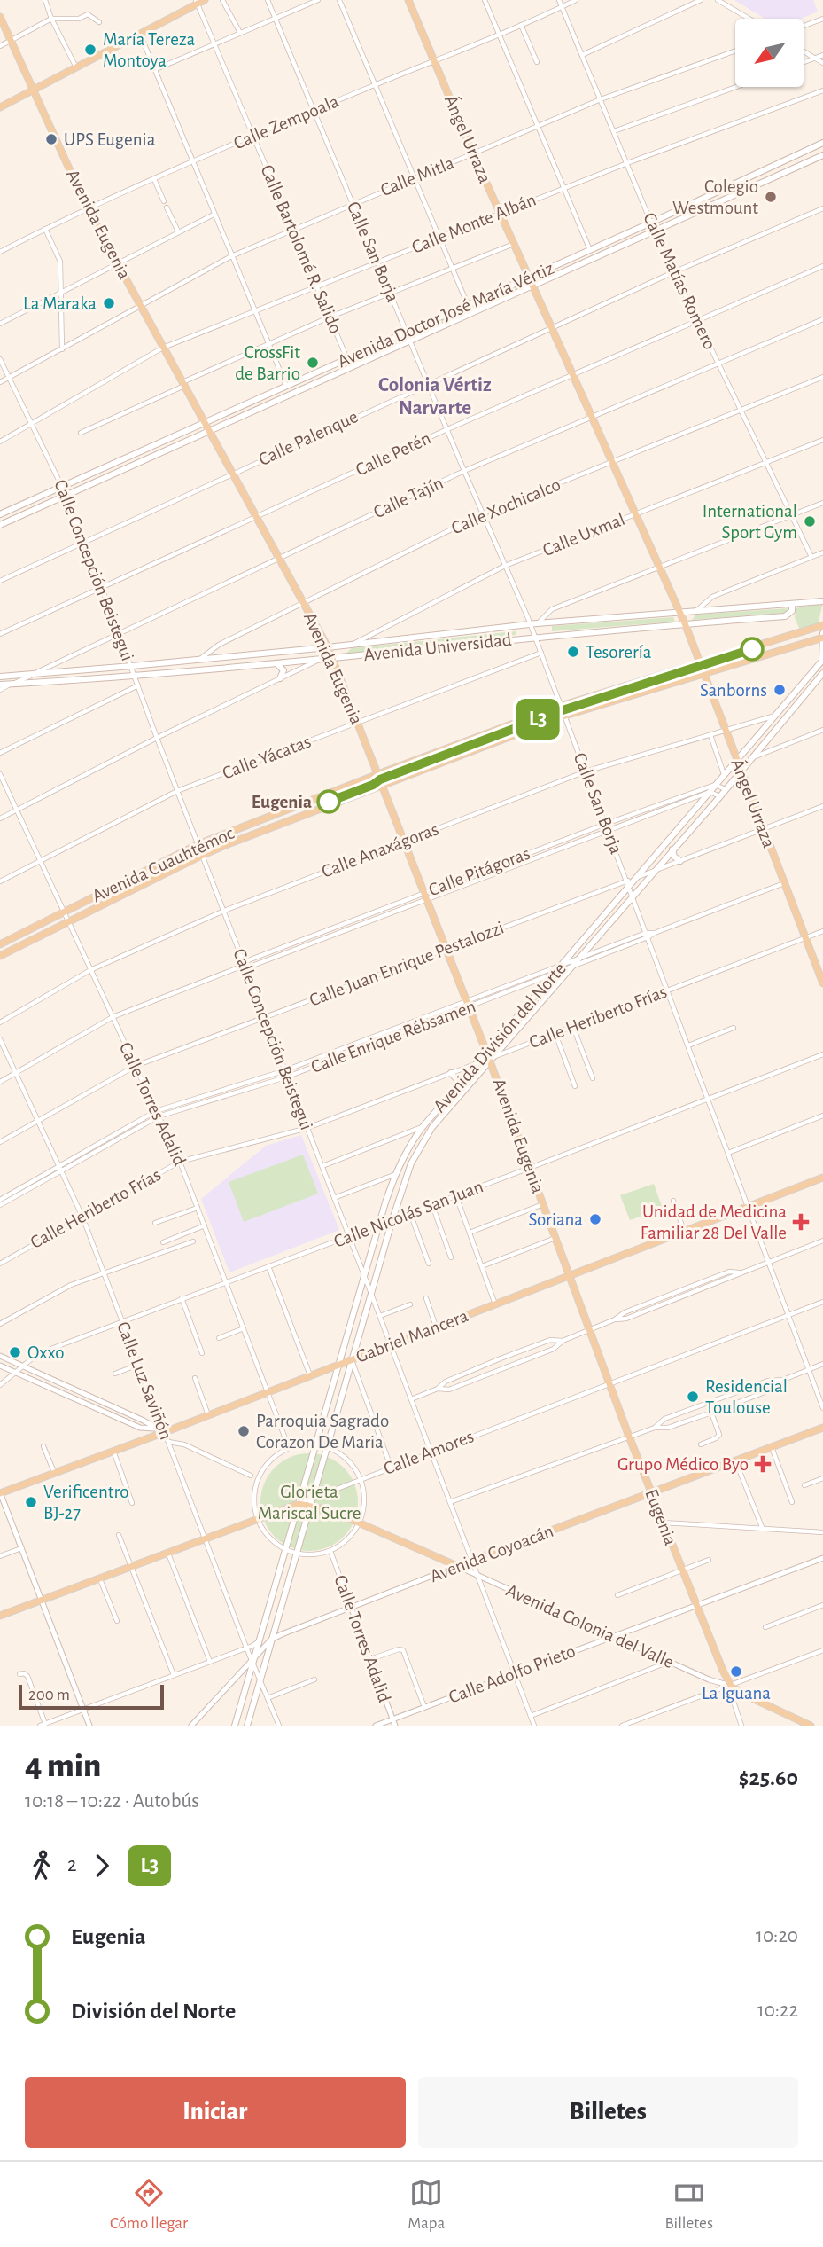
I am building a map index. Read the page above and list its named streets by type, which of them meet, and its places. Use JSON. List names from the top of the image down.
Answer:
{
  "streets": {
    "main road": [
      "Ángel Urraza",
      "Avenida Eugenia",
      "Avenida Doctor José María Vértiz",
      "Avenida Universidad",
      "Avenida Cuauhtémoc",
      "Avenida División del Norte",
      "Gabriel Mancera",
      "Eugenia",
      "Avenida Coyoacán",
      "Avenida Colonia del Valle"
    ],
    "street": [
      "Calle Zempoala",
      "Calle Mitla",
      "Calle Monte Albán",
      "Calle Bartolomé R. Salido",
      "Calle San Borja",
      "Calle Matías Romero",
      "Calle Palenque",
      "Calle Petén",
      "Calle Tajín",
      "Calle Xochicalco",
      "Calle Uxmal",
      "Calle Concepción Beistegui",
      "Calle Yácatas",
      "Calle Anaxágoras",
      "Calle Pitágoras",
      "Calle Juan Enrique Pestalozzi",
      "Calle Heriberto Frías",
      "Calle Enrique Rébsamen",
      "Calle Torres Adalid",
      "Calle Nicolás San Juan",
      "Calle Luz Saviñón",
      "Calle Amores",
      "Calle Adolfo Prieto"
    ]
  },
  "crossings": [
    ["Calle Zempoala", "Ángel Urraza"],
    ["Calle Zempoala", "Avenida Eugenia"],
    ["Calle Zempoala", "Calle Bartolomé R. Salido"],
    ["Calle Zempoala", "Calle San Borja"],
    ["Calle Zempoala", "Calle Matías Romero"],
    ["Ángel Urraza", "Calle Mitla"],
    ["Ángel Urraza", "Calle Monte Albán"],
    ["Ángel Urraza", "Avenida Doctor José María Vértiz"],
    ["Ángel Urraza", "Avenida Universidad"],
    ["Ángel Urraza", "Calle Anaxágoras"],
    ["Ángel Urraza", "Avenida Cuauhtémoc"],
    ["Ángel Urraza", "Calle Heriberto Frías"],
    ["Ángel Urraza", "Calle Enrique Rébsamen"],
    ["Ángel Urraza", "Avenida División del Norte"],
    ["Calle Mitla", "Avenida Eugenia"],
    ["Calle Mitla", "Calle Bartolomé R. Salido"],
    ["Calle Mitla", "Calle San Borja"],
    ["Calle Mitla", "Calle Matías Romero"],
    ["Calle Mitla", "Calle Concepción Beistegui"],
    ["Calle Monte Albán", "Avenida Eugenia"],
    ["Calle Monte Albán", "Calle Bartolomé R. Salido"],
    ["Calle Monte Albán", "Calle San Borja"],
    ["Calle Monte Albán", "Calle Matías Romero"],
    ["Calle Monte Albán", "Calle Concepción Beistegui"],
    ["Avenida Eugenia", "Avenida Doctor José María Vértiz"],
    ["Avenida Eugenia", "Calle Palenque"],
    ["Avenida Eugenia", "Calle Petén"],
    ["Avenida Eugenia", "Calle Tajín"],
    ["Avenida Eugenia", "Calle Xochicalco"],
    ["Avenida Eugenia", "Avenida Universidad"],
    ["Avenida Eugenia", "Calle Yácatas"],
    ["Avenida Eugenia", "Calle Anaxágoras"],
    ["Avenida Eugenia", "Avenida Cuauhtémoc"],
    ["Avenida Eugenia", "Calle Pitágoras"],
    ["Avenida Eugenia", "Calle Juan Enrique Pestalozzi"],
    ["Avenida Eugenia", "Calle Heriberto Frías"],
    ["Avenida Eugenia", "Calle Enrique Rébsamen"],
    ["Avenida Eugenia", "Avenida División del Norte"],
    ["Avenida Eugenia", "Calle Nicolás San Juan"],
    ["Avenida Eugenia", "Gabriel Mancera"],
    ["Avenida Eugenia", "Eugenia"],
    ["Calle Bartolomé R. Salido", "Avenida Doctor José María Vértiz"],
    ["Calle San Borja", "Avenida Doctor José María Vértiz"],
    ["Calle San Borja", "Calle Palenque"],
    ["Calle San Borja", "Calle Petén"],
    ["Calle San Borja", "Calle Tajín"],
    ["Calle San Borja", "Calle Xochicalco"],
    ["Calle San Borja", "Calle Uxmal"],
    ["Calle San Borja", "Avenida Universidad"],
    ["Calle San Borja", "Calle Yácatas"],
    ["Calle San Borja", "Calle Anaxágoras"],
    ["Calle San Borja", "Avenida Cuauhtémoc"],
    ["Calle San Borja", "Calle Pitágoras"],
    ["Calle San Borja", "Calle Juan Enrique Pestalozzi"],
    ["Calle San Borja", "Calle Heriberto Frías"],
    ["Calle San Borja", "Calle Enrique Rébsamen"],
    ["Calle San Borja", "Avenida División del Norte"],
    ["Calle San Borja", "Calle Nicolás San Juan"],
    ["Calle San Borja", "Gabriel Mancera"],
    ["Calle San Borja", "Calle Amores"],
    ["Calle Matías Romero", "Avenida Doctor José María Vértiz"],
    ["Calle Matías Romero", "Calle Palenque"],
    ["Calle Matías Romero", "Calle Petén"],
    ["Calle Matías Romero", "Calle Tajín"],
    ["Calle Matías Romero", "Calle Xochicalco"],
    ["Calle Matías Romero", "Calle Uxmal"],
    ["Avenida Doctor José María Vértiz", "Calle Concepción Beistegui"],
    ["Calle Palenque", "Calle Concepción Beistegui"],
    ["Calle Petén", "Calle Concepción Beistegui"],
    ["Calle Tajín", "Calle Concepción Beistegui"],
    ["Calle Tajín", "Avenida Universidad"],
    ["Calle Xochicalco", "Avenida Universidad"],
    ["Calle Uxmal", "Avenida Universidad"],
    ["Calle Concepción Beistegui", "Avenida Universidad"],
    ["Calle Concepción Beistegui", "Calle Yácatas"],
    ["Calle Concepción Beistegui", "Calle Anaxágoras"],
    ["Calle Concepción Beistegui", "Avenida Cuauhtémoc"],
    ["Calle Concepción Beistegui", "Calle Pitágoras"],
    ["Calle Concepción Beistegui", "Calle Juan Enrique Pestalozzi"],
    ["Calle Concepción Beistegui", "Calle Heriberto Frías"],
    ["Calle Concepción Beistegui", "Calle Enrique Rébsamen"],
    ["Calle Concepción Beistegui", "Avenida División del Norte"],
    ["Calle Concepción Beistegui", "Calle Nicolás San Juan"],
    ["Calle Concepción Beistegui", "Gabriel Mancera"],
    ["Calle Concepción Beistegui", "Calle Amores"],
    ["Calle Concepción Beistegui", "Avenida Coyoacán"],
    ["Calle Concepción Beistegui", "Avenida Colonia del Valle"],
    ["Calle Concepción Beistegui", "Calle Adolfo Prieto"],
    ["Calle Yácatas", "Calle Torres Adalid"],
    ["Calle Anaxágoras", "Avenida División del Norte"],
    ["Calle Anaxágoras", "Calle Torres Adalid"],
    ["Avenida Cuauhtémoc", "Avenida División del Norte"],
    ["Avenida Cuauhtémoc", "Calle Torres Adalid"],
    ["Calle Pitágoras", "Avenida División del Norte"],
    ["Calle Pitágoras", "Calle Torres Adalid"],
    ["Calle Pitágoras", "Calle Luz Saviñón"],
    ["Calle Juan Enrique Pestalozzi", "Avenida División del Norte"],
    ["Calle Juan Enrique Pestalozzi", "Calle Torres Adalid"],
    ["Calle Juan Enrique Pestalozzi", "Calle Luz Saviñón"],
    ["Calle Heriberto Frías", "Avenida División del Norte"],
    ["Calle Heriberto Frías", "Calle Torres Adalid"],
    ["Calle Heriberto Frías", "Calle Luz Saviñón"],
    ["Calle Enrique Rébsamen", "Avenida División del Norte"],
    ["Calle Enrique Rébsamen", "Calle Torres Adalid"],
    ["Calle Enrique Rébsamen", "Calle Luz Saviñón"],
    ["Avenida División del Norte", "Calle Nicolás San Juan"],
    ["Avenida División del Norte", "Gabriel Mancera"],
    ["Avenida División del Norte", "Calle Luz Saviñón"],
    ["Avenida División del Norte", "Calle Amores"],
    ["Avenida División del Norte", "Avenida Coyoacán"],
    ["Avenida División del Norte", "Avenida Colonia del Valle"],
    ["Calle Torres Adalid", "Calle Nicolás San Juan"],
    ["Calle Torres Adalid", "Gabriel Mancera"],
    ["Calle Torres Adalid", "Avenida Coyoacán"],
    ["Calle Torres Adalid", "Calle Adolfo Prieto"],
    ["Calle Nicolás San Juan", "Calle Luz Saviñón"],
    ["Gabriel Mancera", "Calle Luz Saviñón"],
    ["Gabriel Mancera", "Eugenia"],
    ["Calle Amores", "Eugenia"],
    ["Calle Amores", "Avenida Colonia del Valle"],
    ["Eugenia", "Avenida Coyoacán"],
    ["Eugenia", "Avenida Colonia del Valle"],
    ["Eugenia", "Calle Adolfo Prieto"],
    ["Avenida Coyoacán", "Avenida Colonia del Valle"],
    ["Avenida Colonia del Valle", "Calle Adolfo Prieto"]
  ],
  "districts": ["Colonia Vértiz Narvarte"],
  "parks": ["Glorieta Mariscal Sucre"],
  "places": {
    "other": [
      "María Tereza Montoya",
      "UPS Eugenia",
      "Colegio Westmount",
      "La Maraka",
      "CrossFit de Barrio",
      "International Sport Gym",
      "Tesorería",
      "Sanborns",
      "Eugenia",
      "Soriana",
      "Oxxo",
      "Residencial Toulouse",
      "Parroquia Sagrado Corazon De Maria",
      "Verificentro BJ-27",
      "La Iguana"
    ],
    "health": ["Unidad de Medicina Familiar 28 Del Valle", "Grupo Médico Byo"]
  },
  "lines": ["bus line L3"],
  "scale_bar": "200 m",
  "north": "bottom left",
  "page": {
    "on_map": "L3",
    "scale": "200 m",
    "heading": ["4 min", "10:18 – 10:22 · Autobús", "$25.60"],
    "legs": ["2", "L3"],
    "list": [
      {
        "name": "Eugenia",
        "value": "10:20"
      },
      {
        "name": "División del Norte",
        "value": "10:22"
      }
    ],
    "buttons": ["Iniciar", "Billetes"],
    "tabs": ["Cómo llegar", "Mapa", "Billetes"]
  }
}
